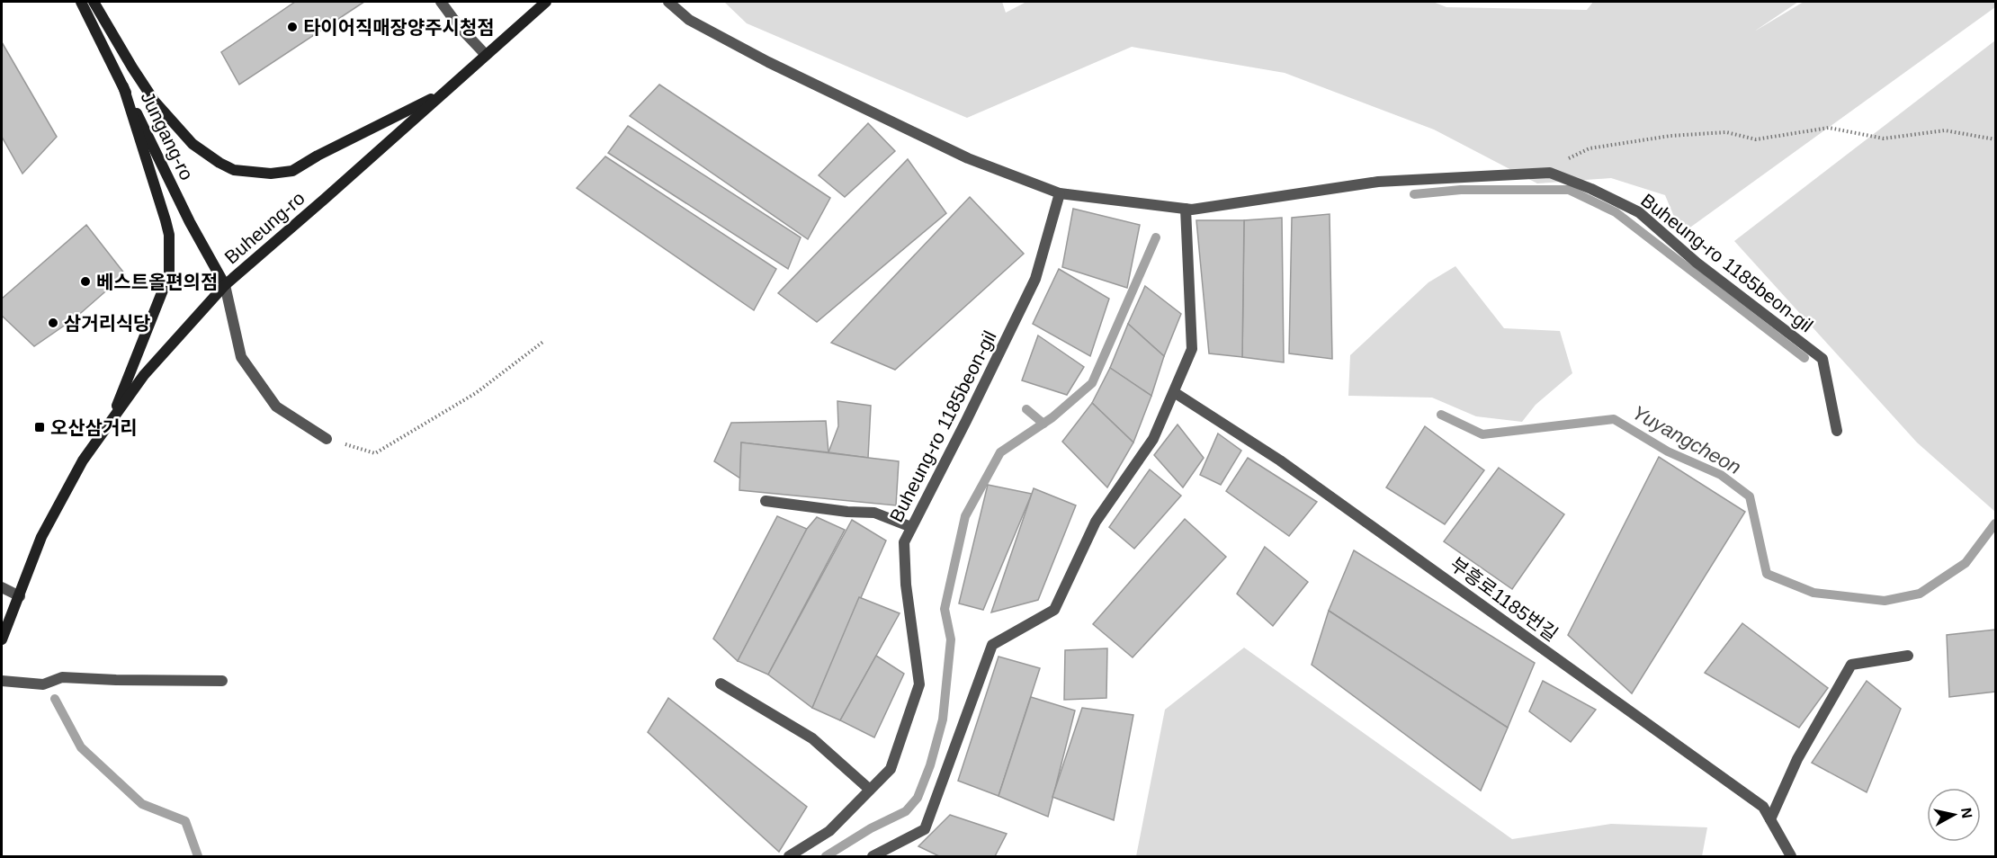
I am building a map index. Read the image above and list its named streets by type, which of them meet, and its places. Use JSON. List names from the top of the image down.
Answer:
{
  "streets": {
    "main road": ["Jungang-ro", "Buheung-ro"],
    "street": ["Buheung-ro 1185beon-gil", "부흥로1185번길"]
  },
  "crossings": [
    ["Jungang-ro", "Buheung-ro"]
  ],
  "water": ["Yuyangcheon"],
  "places": {
    "other": ["타이어직매장양주시청점", "베스트올편의점", "삼거리식당"],
    "transit": ["오산삼거리"]
  },
  "north": "right"
}
